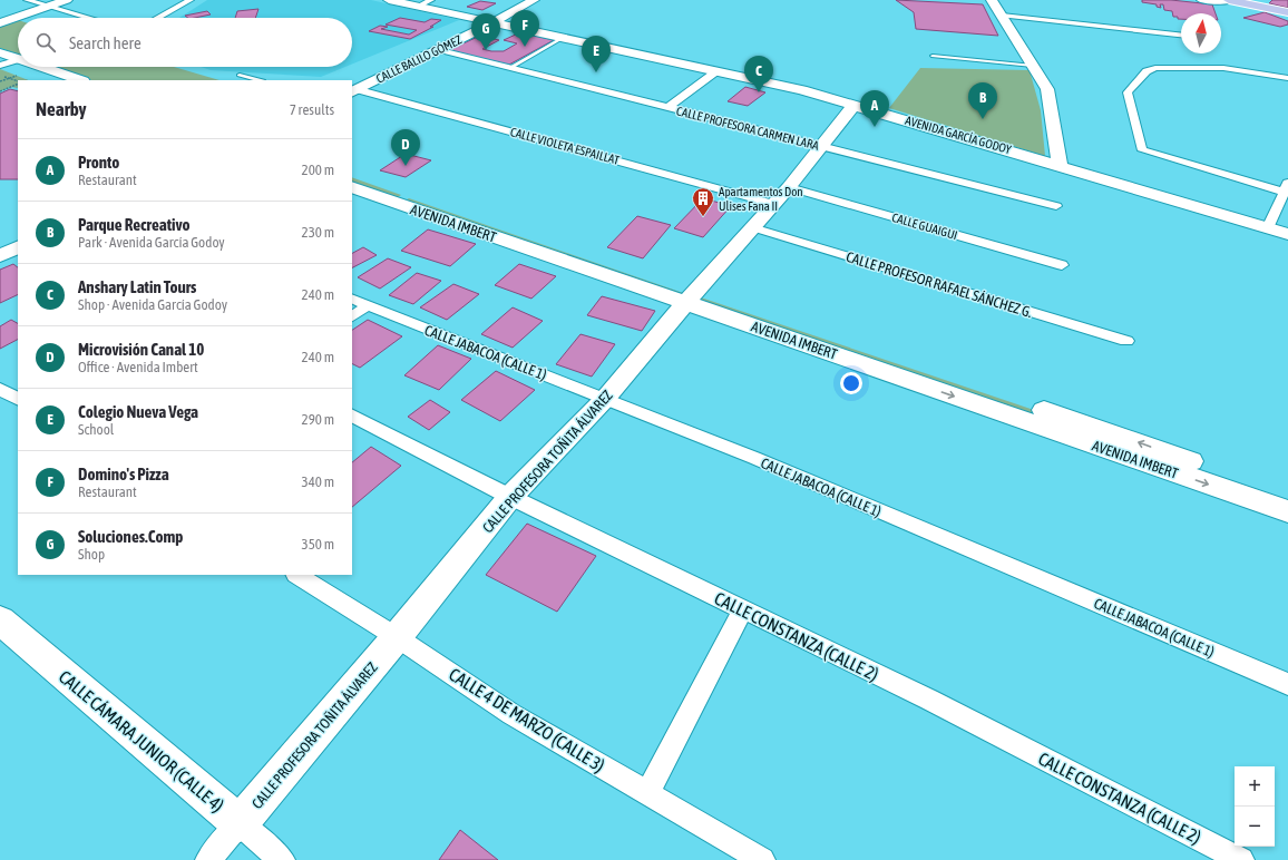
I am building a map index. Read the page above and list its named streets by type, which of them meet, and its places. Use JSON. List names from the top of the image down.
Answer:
{
  "streets": {
    "main road": [
      "CALLE BALILO GÓMEZ",
      "AVENIDA GARCÍA GODOY",
      "AVENIDA IMBERT",
      "CALLE PROFESORA TOÑITA ÁLVAREZ",
      "CALLE CÁMARA JUNIOR (CALLE 4)"
    ],
    "street": [
      "CALLE PROFESORA CARMEN LARA",
      "CALLE VIOLETA ESPAILLAT",
      "CALLE GUAIGUI",
      "CALLE PROFESOR RAFAEL SÁNCHEZ G.",
      "CALLE JABACOA (CALLE 1)",
      "CALLE CONSTANZA (CALLE 2)",
      "CALLE 4 DE MARZO (CALLE 3)"
    ]
  },
  "crossings": [
    ["CALLE BALILO GÓMEZ", "CALLE PROFESORA CARMEN LARA"],
    ["CALLE BALILO GÓMEZ", "AVENIDA GARCÍA GODOY"],
    ["CALLE BALILO GÓMEZ", "CALLE VIOLETA ESPAILLAT"],
    ["CALLE PROFESORA CARMEN LARA", "CALLE PROFESORA TOÑITA ÁLVAREZ"],
    ["AVENIDA GARCÍA GODOY", "CALLE PROFESORA TOÑITA ÁLVAREZ"],
    ["CALLE VIOLETA ESPAILLAT", "CALLE GUAIGUI"],
    ["CALLE VIOLETA ESPAILLAT", "CALLE PROFESORA TOÑITA ÁLVAREZ"],
    ["AVENIDA IMBERT", "CALLE PROFESORA TOÑITA ÁLVAREZ"],
    ["CALLE GUAIGUI", "CALLE PROFESORA TOÑITA ÁLVAREZ"],
    ["CALLE PROFESOR RAFAEL SÁNCHEZ G.", "CALLE PROFESORA TOÑITA ÁLVAREZ"],
    ["CALLE JABACOA (CALLE 1)", "CALLE PROFESORA TOÑITA ÁLVAREZ"],
    ["CALLE PROFESORA TOÑITA ÁLVAREZ", "CALLE CONSTANZA (CALLE 2)"],
    ["CALLE PROFESORA TOÑITA ÁLVAREZ", "CALLE 4 DE MARZO (CALLE 3)"],
    ["CALLE PROFESORA TOÑITA ÁLVAREZ", "CALLE CÁMARA JUNIOR (CALLE 4)"]
  ],
  "places": {
    "building": ["Apartamentos Don Ulises Fana II"]
  },
  "north": "top",
  "page": {
    "pins": [
      "F",
      "G",
      "E",
      "C",
      "B",
      "A",
      "D"
    ],
    "search": "Search here",
    "heading": ["Nearby", "7 results"],
    "list": [
      {
        "mark": "A",
        "name": "Pronto",
        "note": "Restaurant",
        "value": "200 m"
      },
      {
        "mark": "B",
        "name": "Parque Recreativo",
        "note": "Park · Avenida García Godoy",
        "value": "230 m"
      },
      {
        "mark": "C",
        "name": "Anshary Latin Tours",
        "note": "Shop · Avenida García Godoy",
        "value": "240 m"
      },
      {
        "mark": "D",
        "name": "Microvisión Canal 10",
        "note": "Office · Avenida Imbert",
        "value": "240 m"
      },
      {
        "mark": "E",
        "name": "Colegio Nueva Vega",
        "note": "School",
        "value": "290 m"
      },
      {
        "mark": "F",
        "name": "Domino's Pizza",
        "note": "Restaurant",
        "value": "340 m"
      },
      {
        "mark": "G",
        "name": "Soluciones.Comp",
        "note": "Shop",
        "value": "350 m"
      }
    ],
    "map_buttons": ["+", "−"]
  }
}
